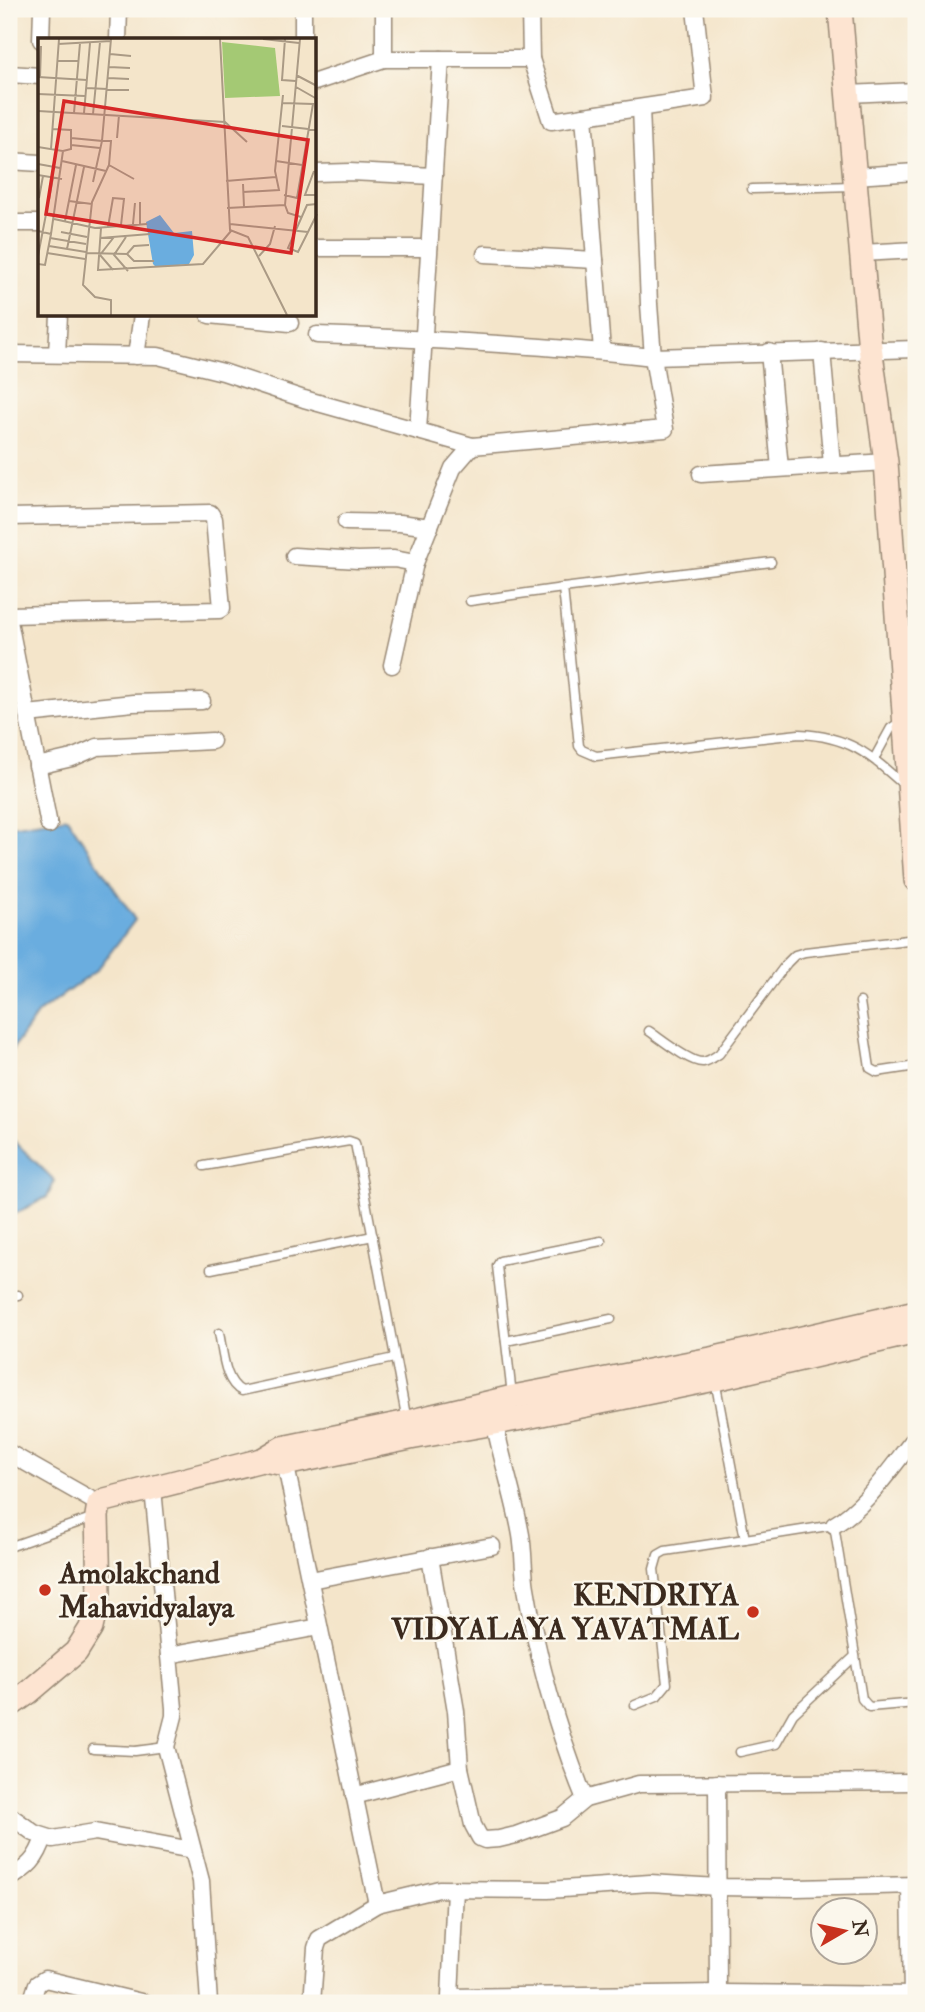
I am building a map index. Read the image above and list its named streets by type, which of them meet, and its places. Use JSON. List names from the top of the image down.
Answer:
{
  "places": ["Amolakchand Mahavidyalaya", "KENDRIYA VIDYALAYA YAVATMAL"],
  "north": "right"
}
